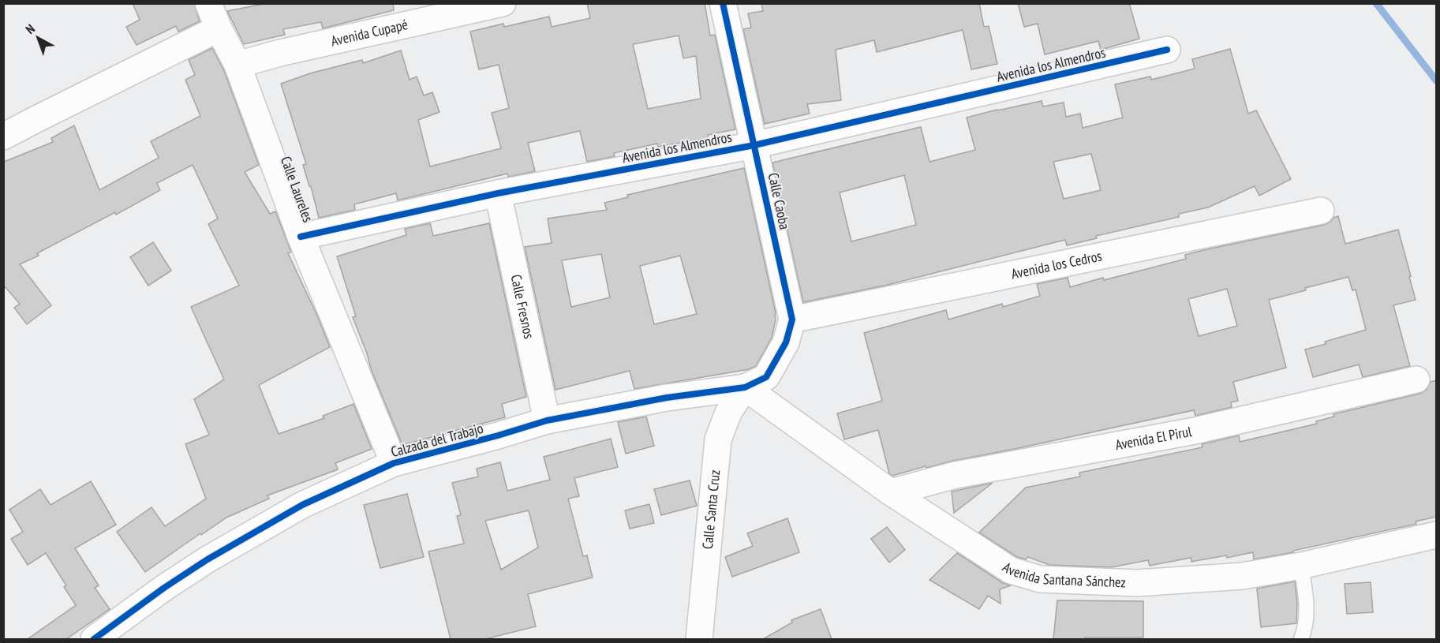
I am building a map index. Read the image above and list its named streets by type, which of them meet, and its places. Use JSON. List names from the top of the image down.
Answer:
{
  "streets": {
    "street": [
      "Avenida Cupapé",
      "Avenida los Almendros",
      "Calle Laureles",
      "Calle Caoba",
      "Avenida los Cedros",
      "Calle Fresnos",
      "Avenida El Pirul",
      "Calzada del Trabajo",
      "Calle Santa Cruz",
      "Avenida Santana Sánchez"
    ]
  },
  "crossings": [
    ["Avenida Cupapé", "Calle Laureles"],
    ["Avenida los Almendros", "Calle Laureles"],
    ["Avenida los Almendros", "Calle Caoba"],
    ["Avenida los Almendros", "Calle Fresnos"],
    ["Calle Laureles", "Calzada del Trabajo"],
    ["Calle Caoba", "Avenida los Cedros"],
    ["Calle Caoba", "Calzada del Trabajo"],
    ["Calle Caoba", "Calle Santa Cruz"],
    ["Calle Caoba", "Avenida Santana Sánchez"],
    ["Calle Fresnos", "Calzada del Trabajo"],
    ["Avenida El Pirul", "Avenida Santana Sánchez"],
    ["Calzada del Trabajo", "Calle Santa Cruz"],
    ["Calzada del Trabajo", "Avenida Santana Sánchez"],
    ["Calle Santa Cruz", "Avenida Santana Sánchez"]
  ],
  "north": "top left"
}
